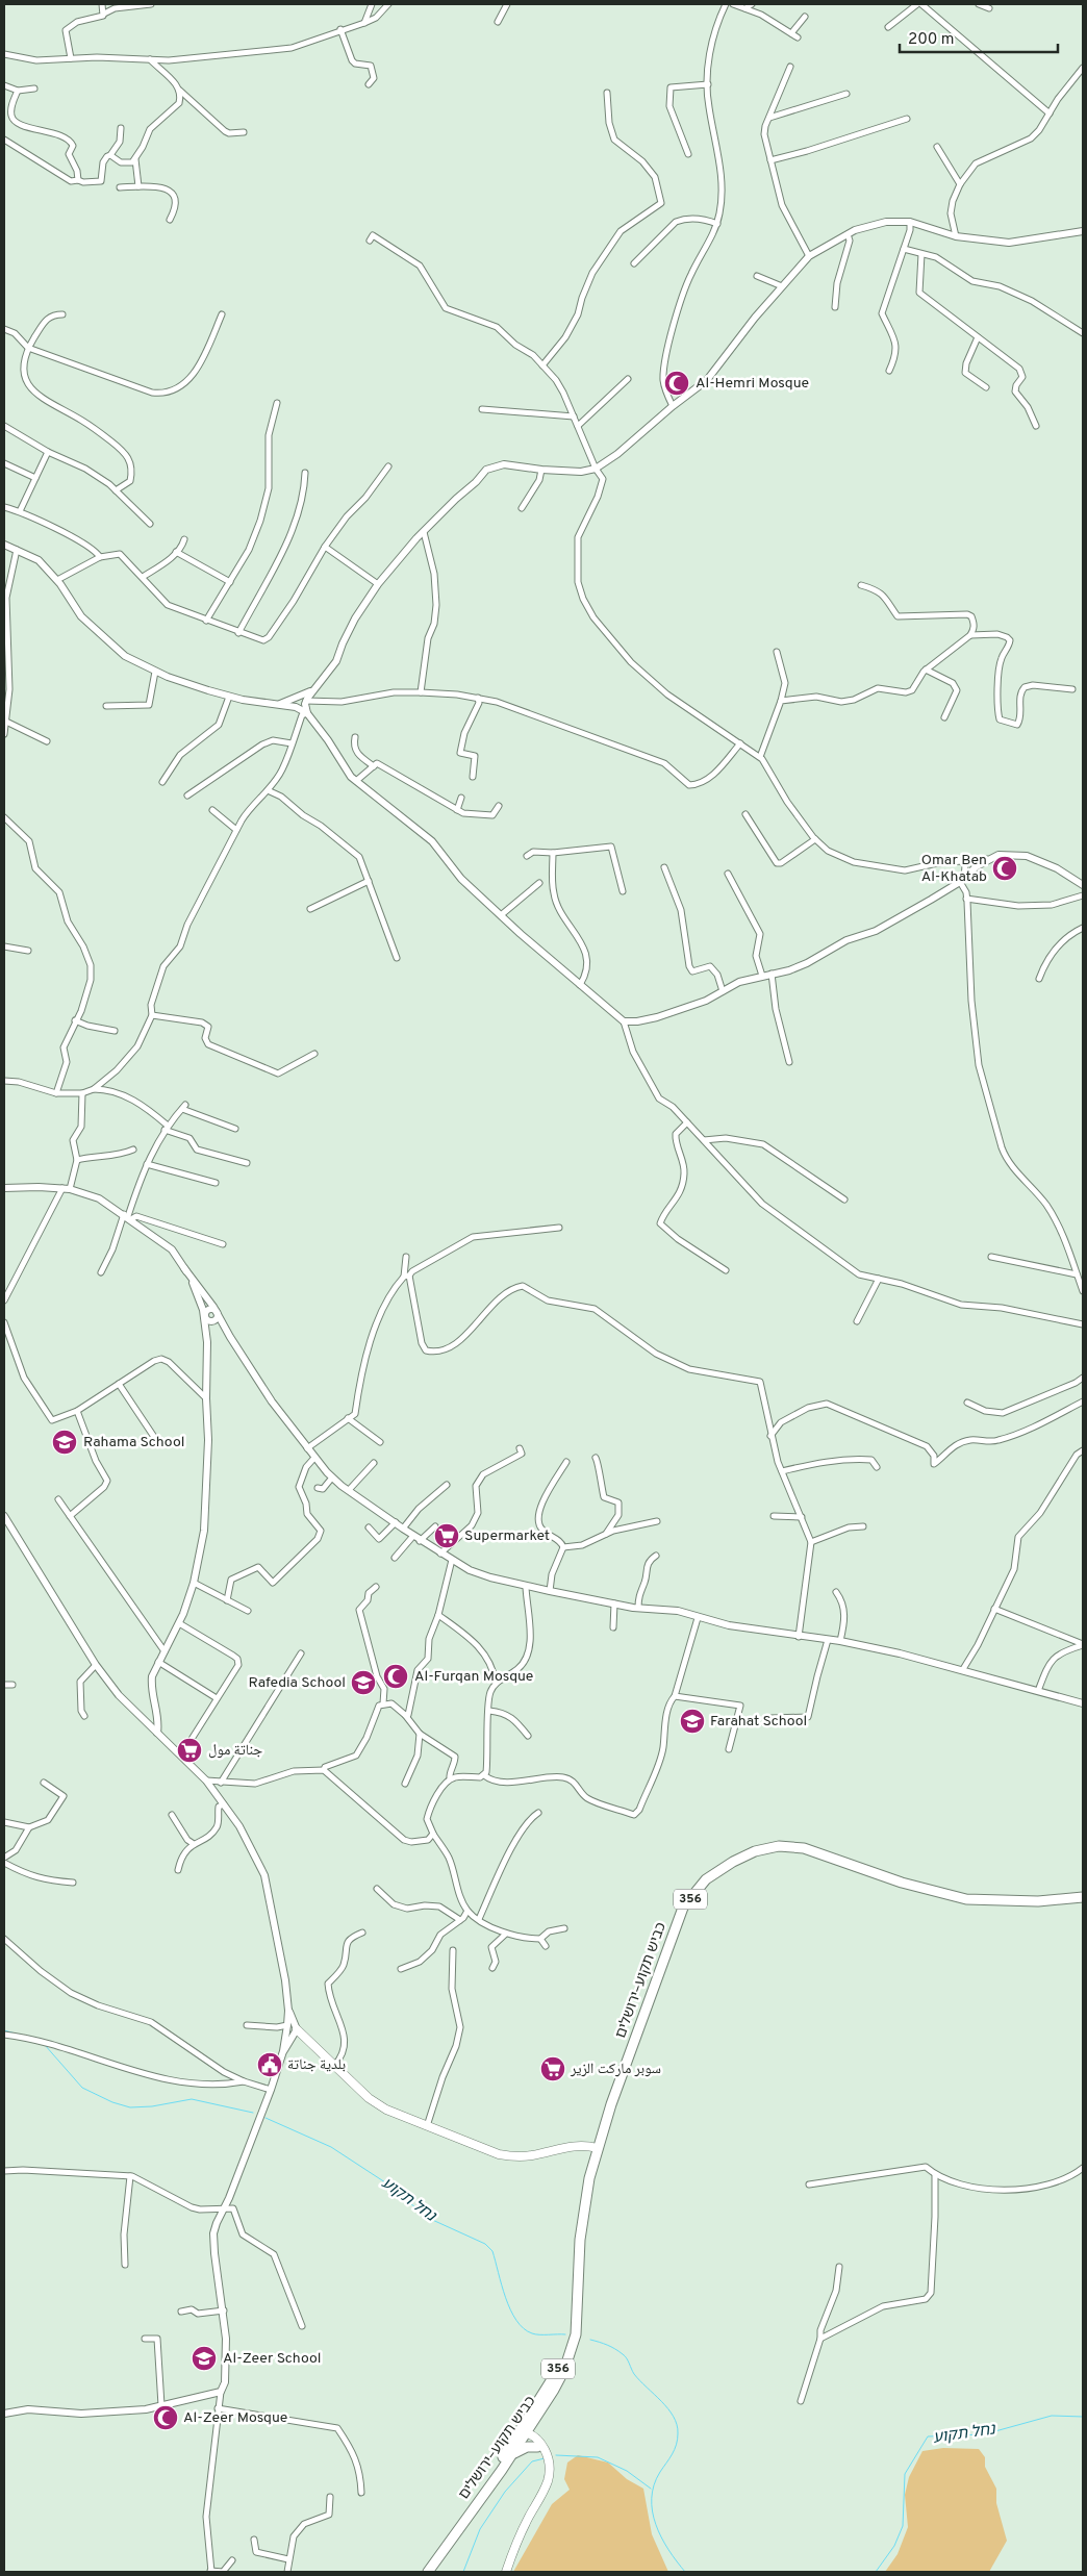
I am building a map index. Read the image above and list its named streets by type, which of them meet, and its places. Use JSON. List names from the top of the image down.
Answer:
{
  "streets": {
    "main road": ["356", "כביש תקוע–ירושלים"]
  },
  "water": ["נחל תקוע"],
  "places": {
    "mosque": [
      "Al-Hemri Mosque",
      "Omar Ben Al-Khatab",
      "Al-Furqan Mosque",
      "Al-Zeer Mosque"
    ],
    "school or university": [
      "Rahama School",
      "Rafedia School",
      "Farahat School",
      "Al-Zeer School"
    ],
    "supermarket": ["Supermarket", "جناتة مول", "سوبر ماركت الزير"],
    "public building": ["بلدية جناتة"]
  },
  "scale_bar": "200 m"
}
